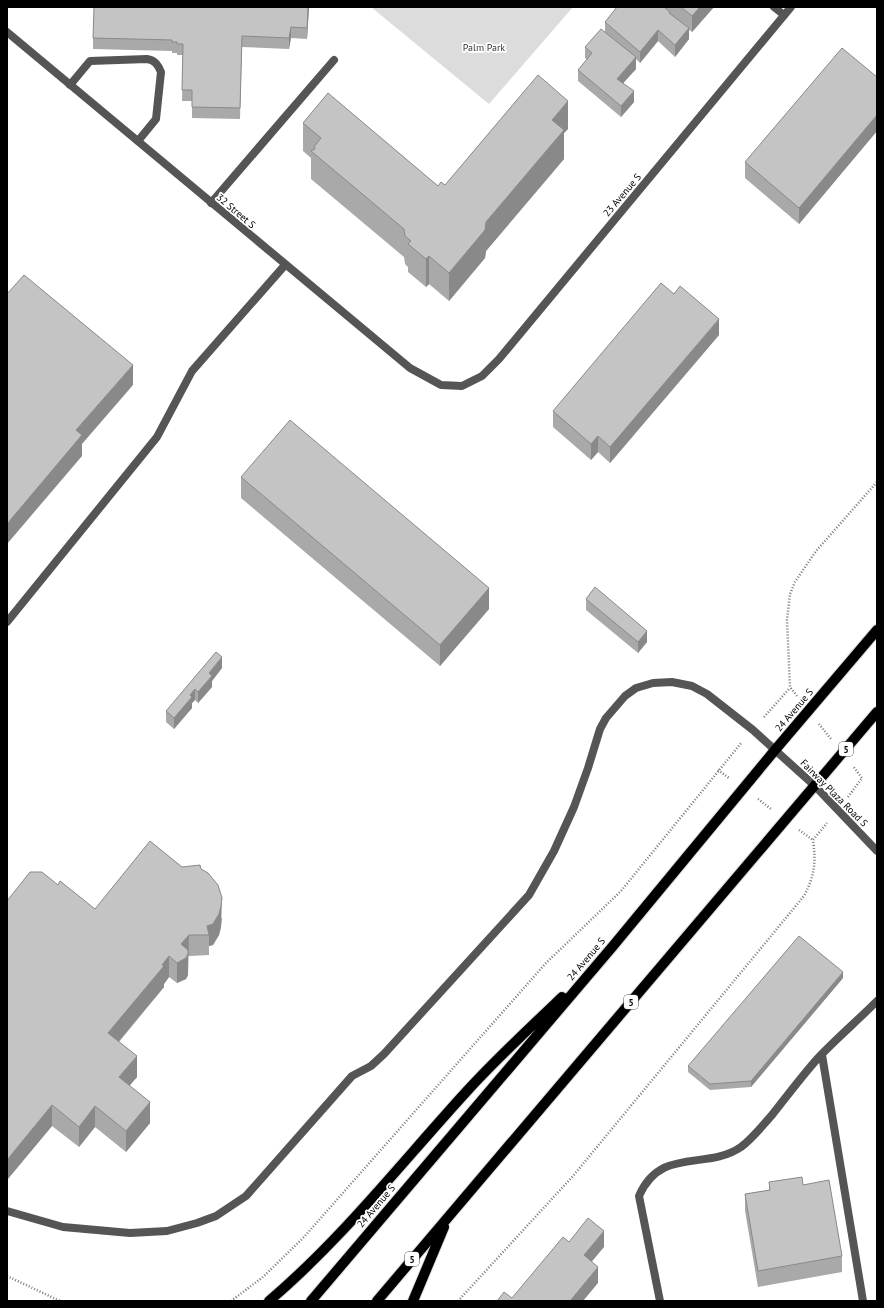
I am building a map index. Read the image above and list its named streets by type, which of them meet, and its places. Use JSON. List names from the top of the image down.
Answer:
{
  "streets": {
    "main road": ["24 Avenue S", "5"],
    "street": ["23 Avenue S", "32 Street S", "Fairway Plaza Road S"]
  },
  "crossings": [
    ["23 Avenue S", "32 Street S"],
    ["24 Avenue S", "Fairway Plaza Road S"],
    ["5", "Fairway Plaza Road S"]
  ],
  "parks": ["Palm Park"]
}
